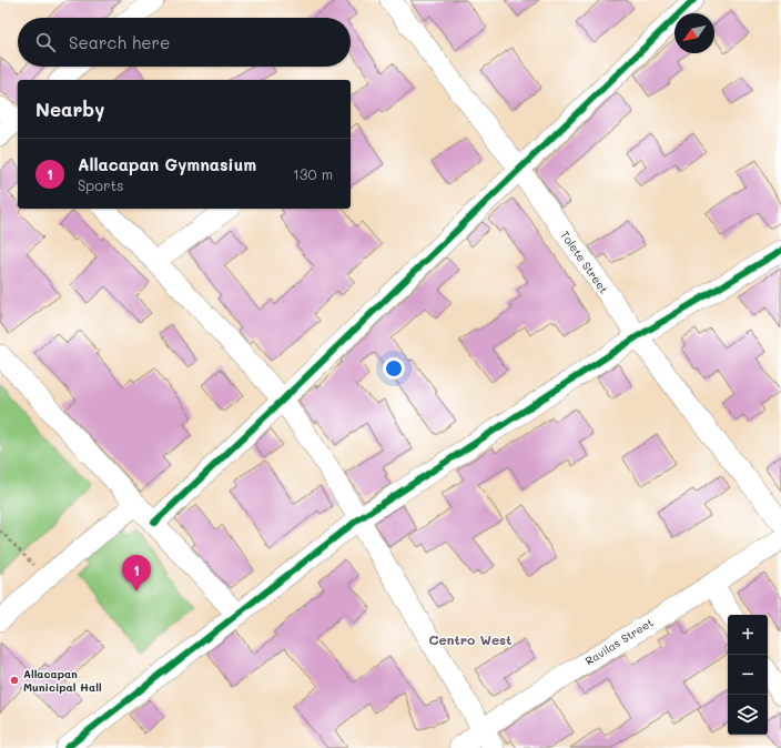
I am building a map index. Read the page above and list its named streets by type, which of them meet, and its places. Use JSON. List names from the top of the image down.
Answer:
{
  "streets": {
    "street": ["Tolete Street", "Ravilas Street"]
  },
  "districts": ["Centro West"],
  "places": ["Allacapan Municipal Hall"],
  "north": "bottom left",
  "page": {
    "search": "Search here",
    "heading": "Nearby",
    "list": [
      {
        "mark": "1",
        "name": "Allacapan Gymnasium",
        "note": "Sports",
        "value": "130 m"
      }
    ],
    "pins": "1",
    "map_buttons": ["+", "−"]
  }
}
